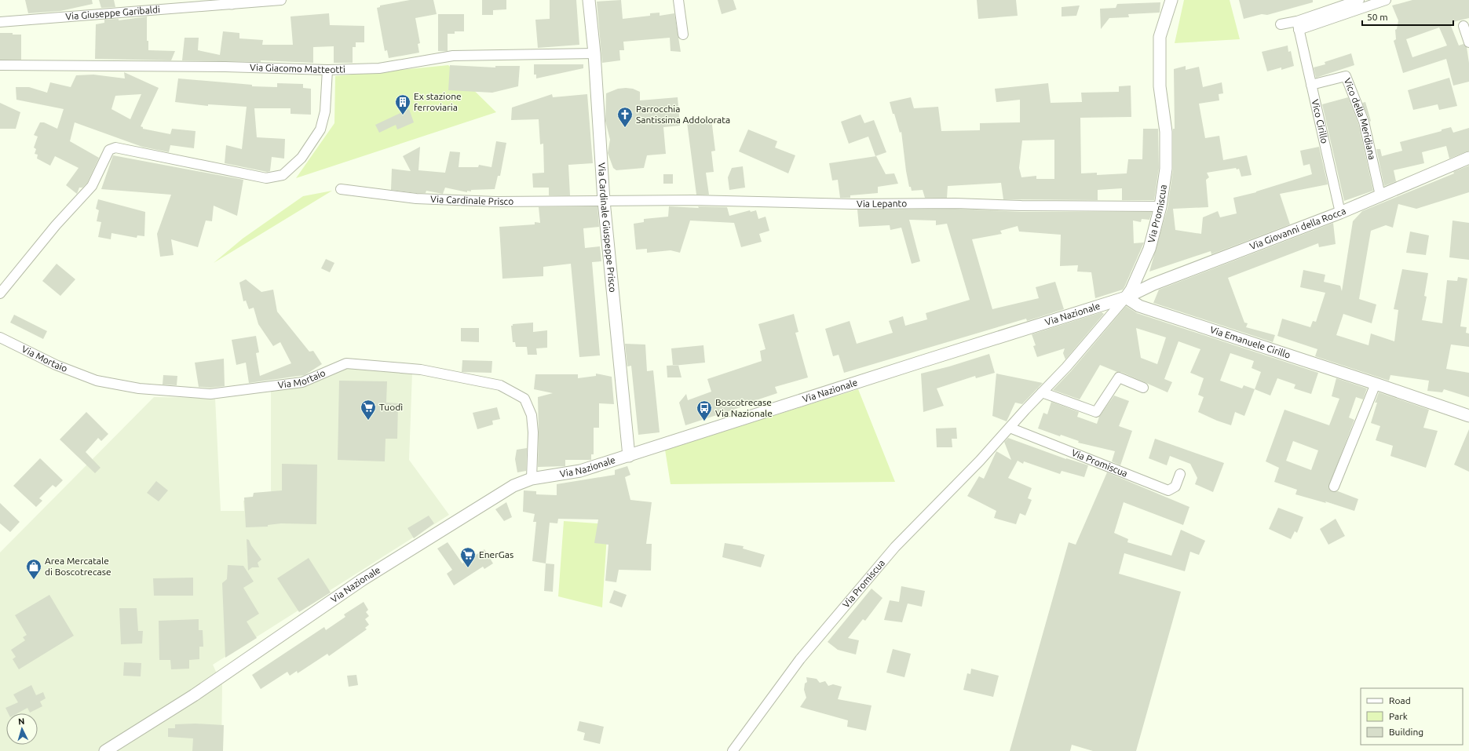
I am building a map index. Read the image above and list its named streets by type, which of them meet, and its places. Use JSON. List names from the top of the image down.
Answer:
{
  "streets": {
    "street": [
      "Via Giuseppe Garibaldi",
      "Via Giacomo Matteotti",
      "Vico Cirillo",
      "Vico della Meridiana",
      "Via Cardinale Prisco",
      "Via Lepanto",
      "Via Promiscua",
      "Via Cardinale Giuspeppe Prisco",
      "Via Giovanni della Rocca",
      "Via Nazionale",
      "Via Emanuele Cirillo",
      "Via Mortaio"
    ]
  },
  "crossings": [
    ["Via Giacomo Matteotti", "Via Cardinale Giuspeppe Prisco"],
    ["Vico Cirillo", "Vico della Meridiana"],
    ["Vico Cirillo", "Via Giovanni della Rocca"],
    ["Vico della Meridiana", "Via Giovanni della Rocca"],
    ["Via Cardinale Prisco", "Via Lepanto"],
    ["Via Cardinale Prisco", "Via Cardinale Giuspeppe Prisco"],
    ["Via Lepanto", "Via Promiscua"],
    ["Via Lepanto", "Via Cardinale Giuspeppe Prisco"],
    ["Via Promiscua", "Via Giovanni della Rocca"],
    ["Via Promiscua", "Via Nazionale"],
    ["Via Promiscua", "Via Emanuele Cirillo"],
    ["Via Cardinale Giuspeppe Prisco", "Via Nazionale"],
    ["Via Giovanni della Rocca", "Via Nazionale"],
    ["Via Giovanni della Rocca", "Via Emanuele Cirillo"],
    ["Via Nazionale", "Via Emanuele Cirillo"],
    ["Via Nazionale", "Via Mortaio"]
  ],
  "places": {
    "building": ["Ex stazione ferroviaria"],
    "church": ["Parrocchia Santissima Addolorata"],
    "supermarket": ["Tuodì", "EnerGas"],
    "bus stop": ["Boscotrecase Via Nazionale"],
    "shop": ["Area Mercatale di Boscotrecase"]
  },
  "legend": ["Road", "Park", "Building"],
  "scale_bar": "50 m",
  "north": "top"
}
